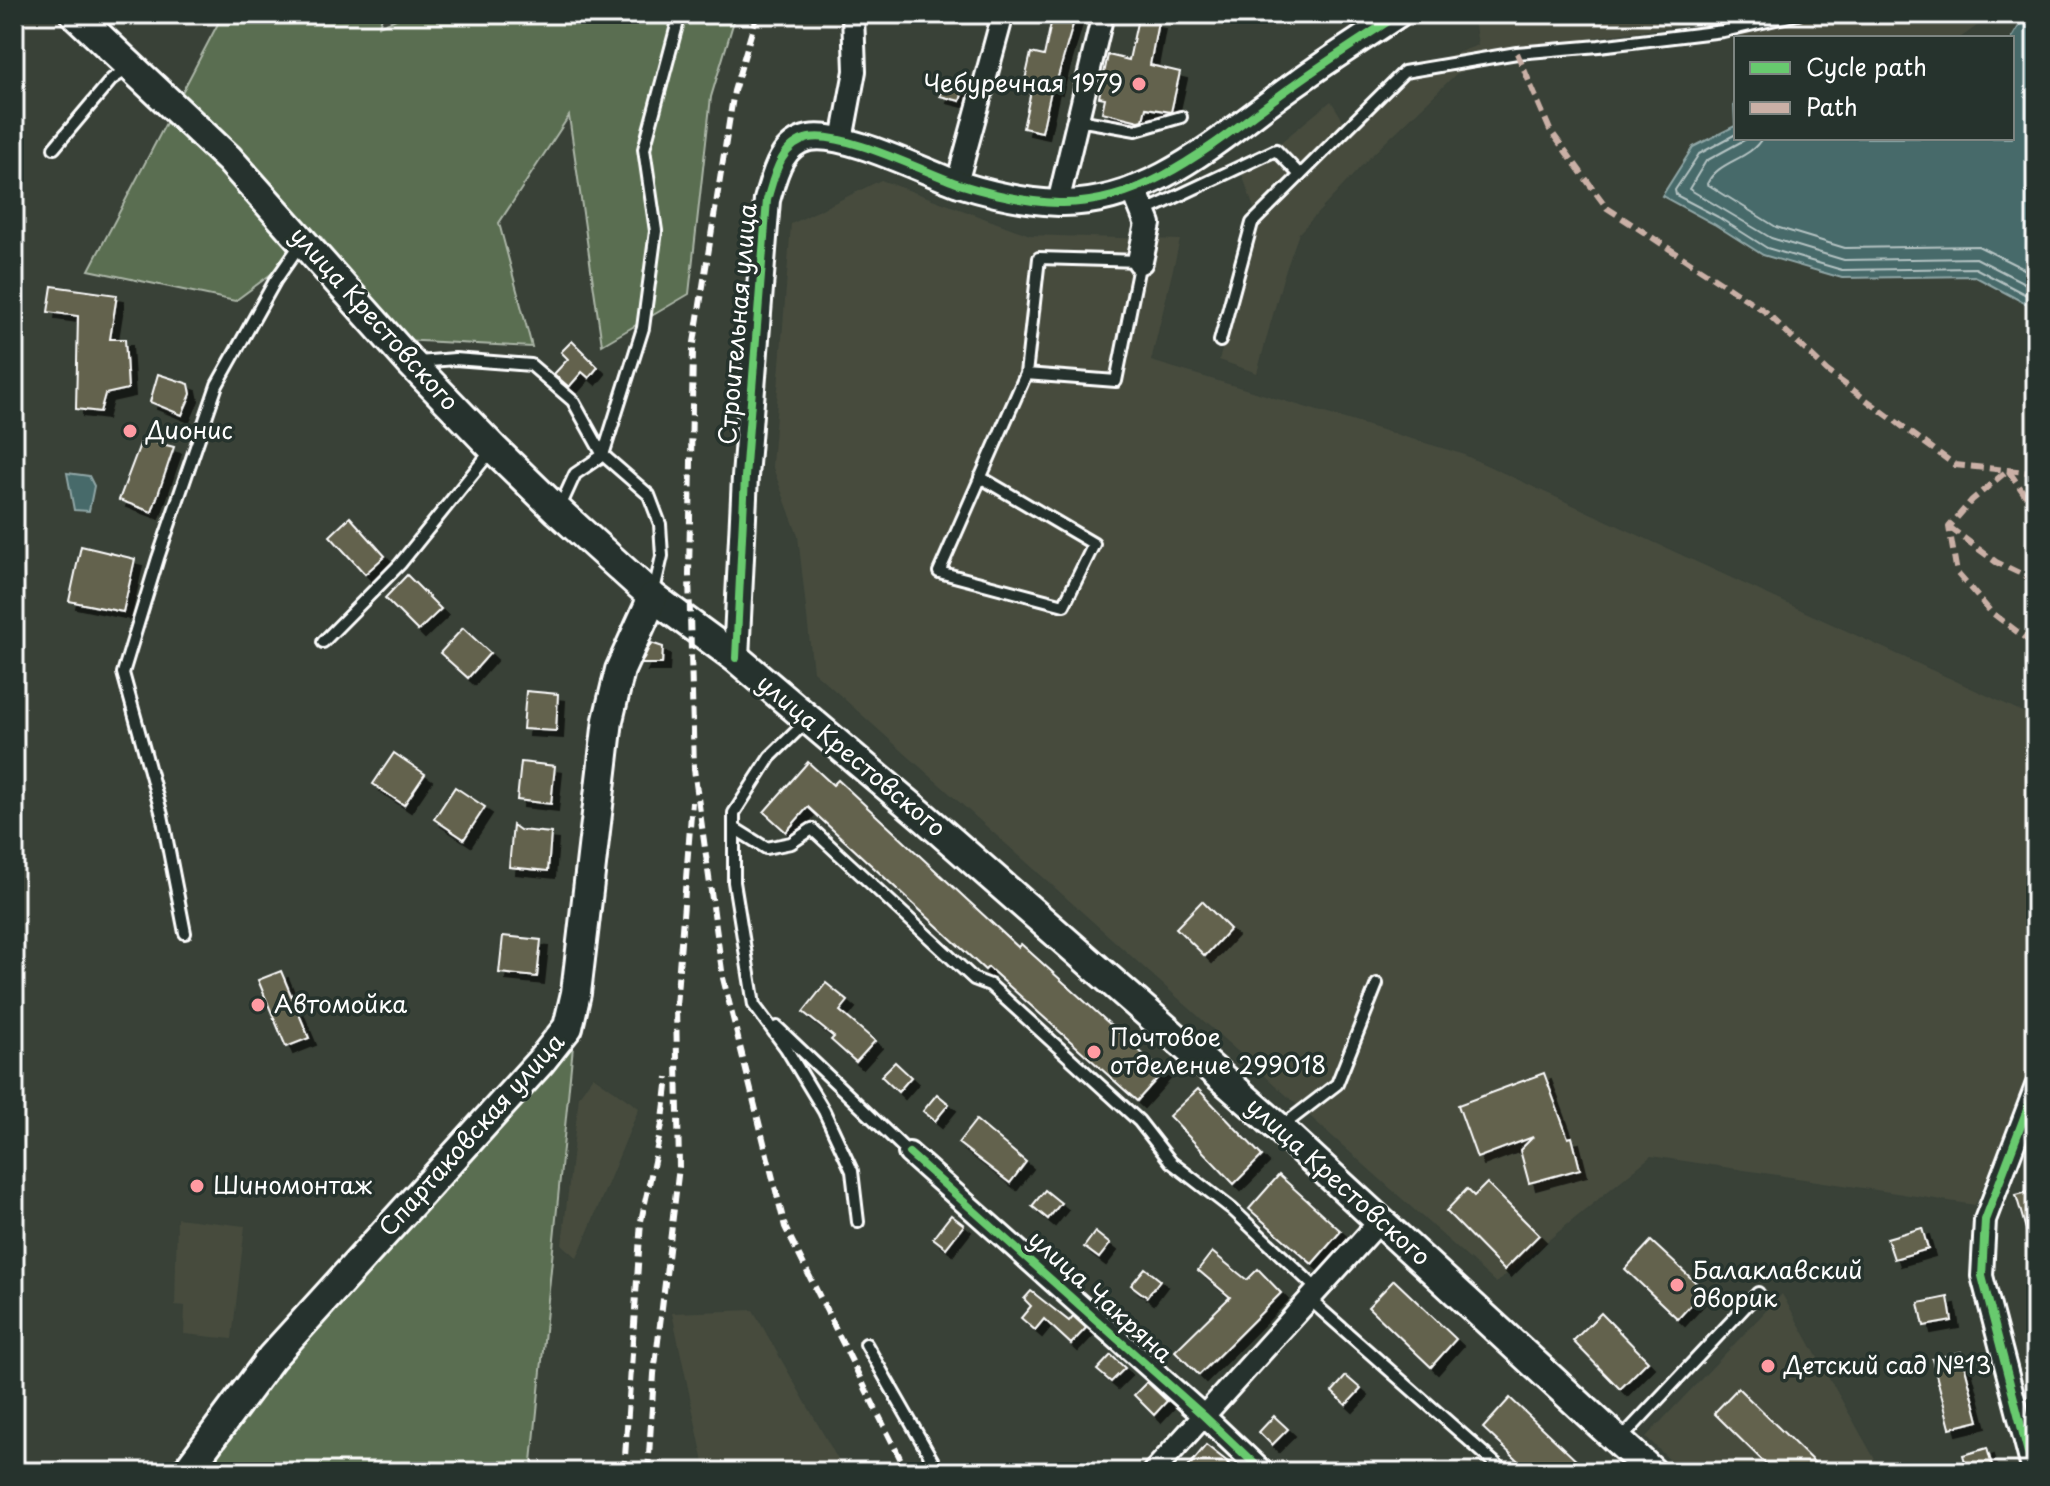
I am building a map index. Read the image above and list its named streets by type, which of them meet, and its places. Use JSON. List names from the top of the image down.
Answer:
{
  "streets": {
    "main road": ["улица Крестовского", "Спартаковская улица"],
    "street": ["Строительная улица", "улица Чакряна"]
  },
  "crossings": [
    ["улица Крестовского", "Строительная улица"],
    ["улица Крестовского", "Спартаковская улица"]
  ],
  "places": [
    "Чебуречная 1979",
    "Дионис",
    "Автомойка",
    "Почтовое отделение 299018",
    "Шиномонтаж",
    "Балаклавский дворик",
    "Детский сад №13"
  ],
  "legend": ["Cycle path", "Path"]
}
